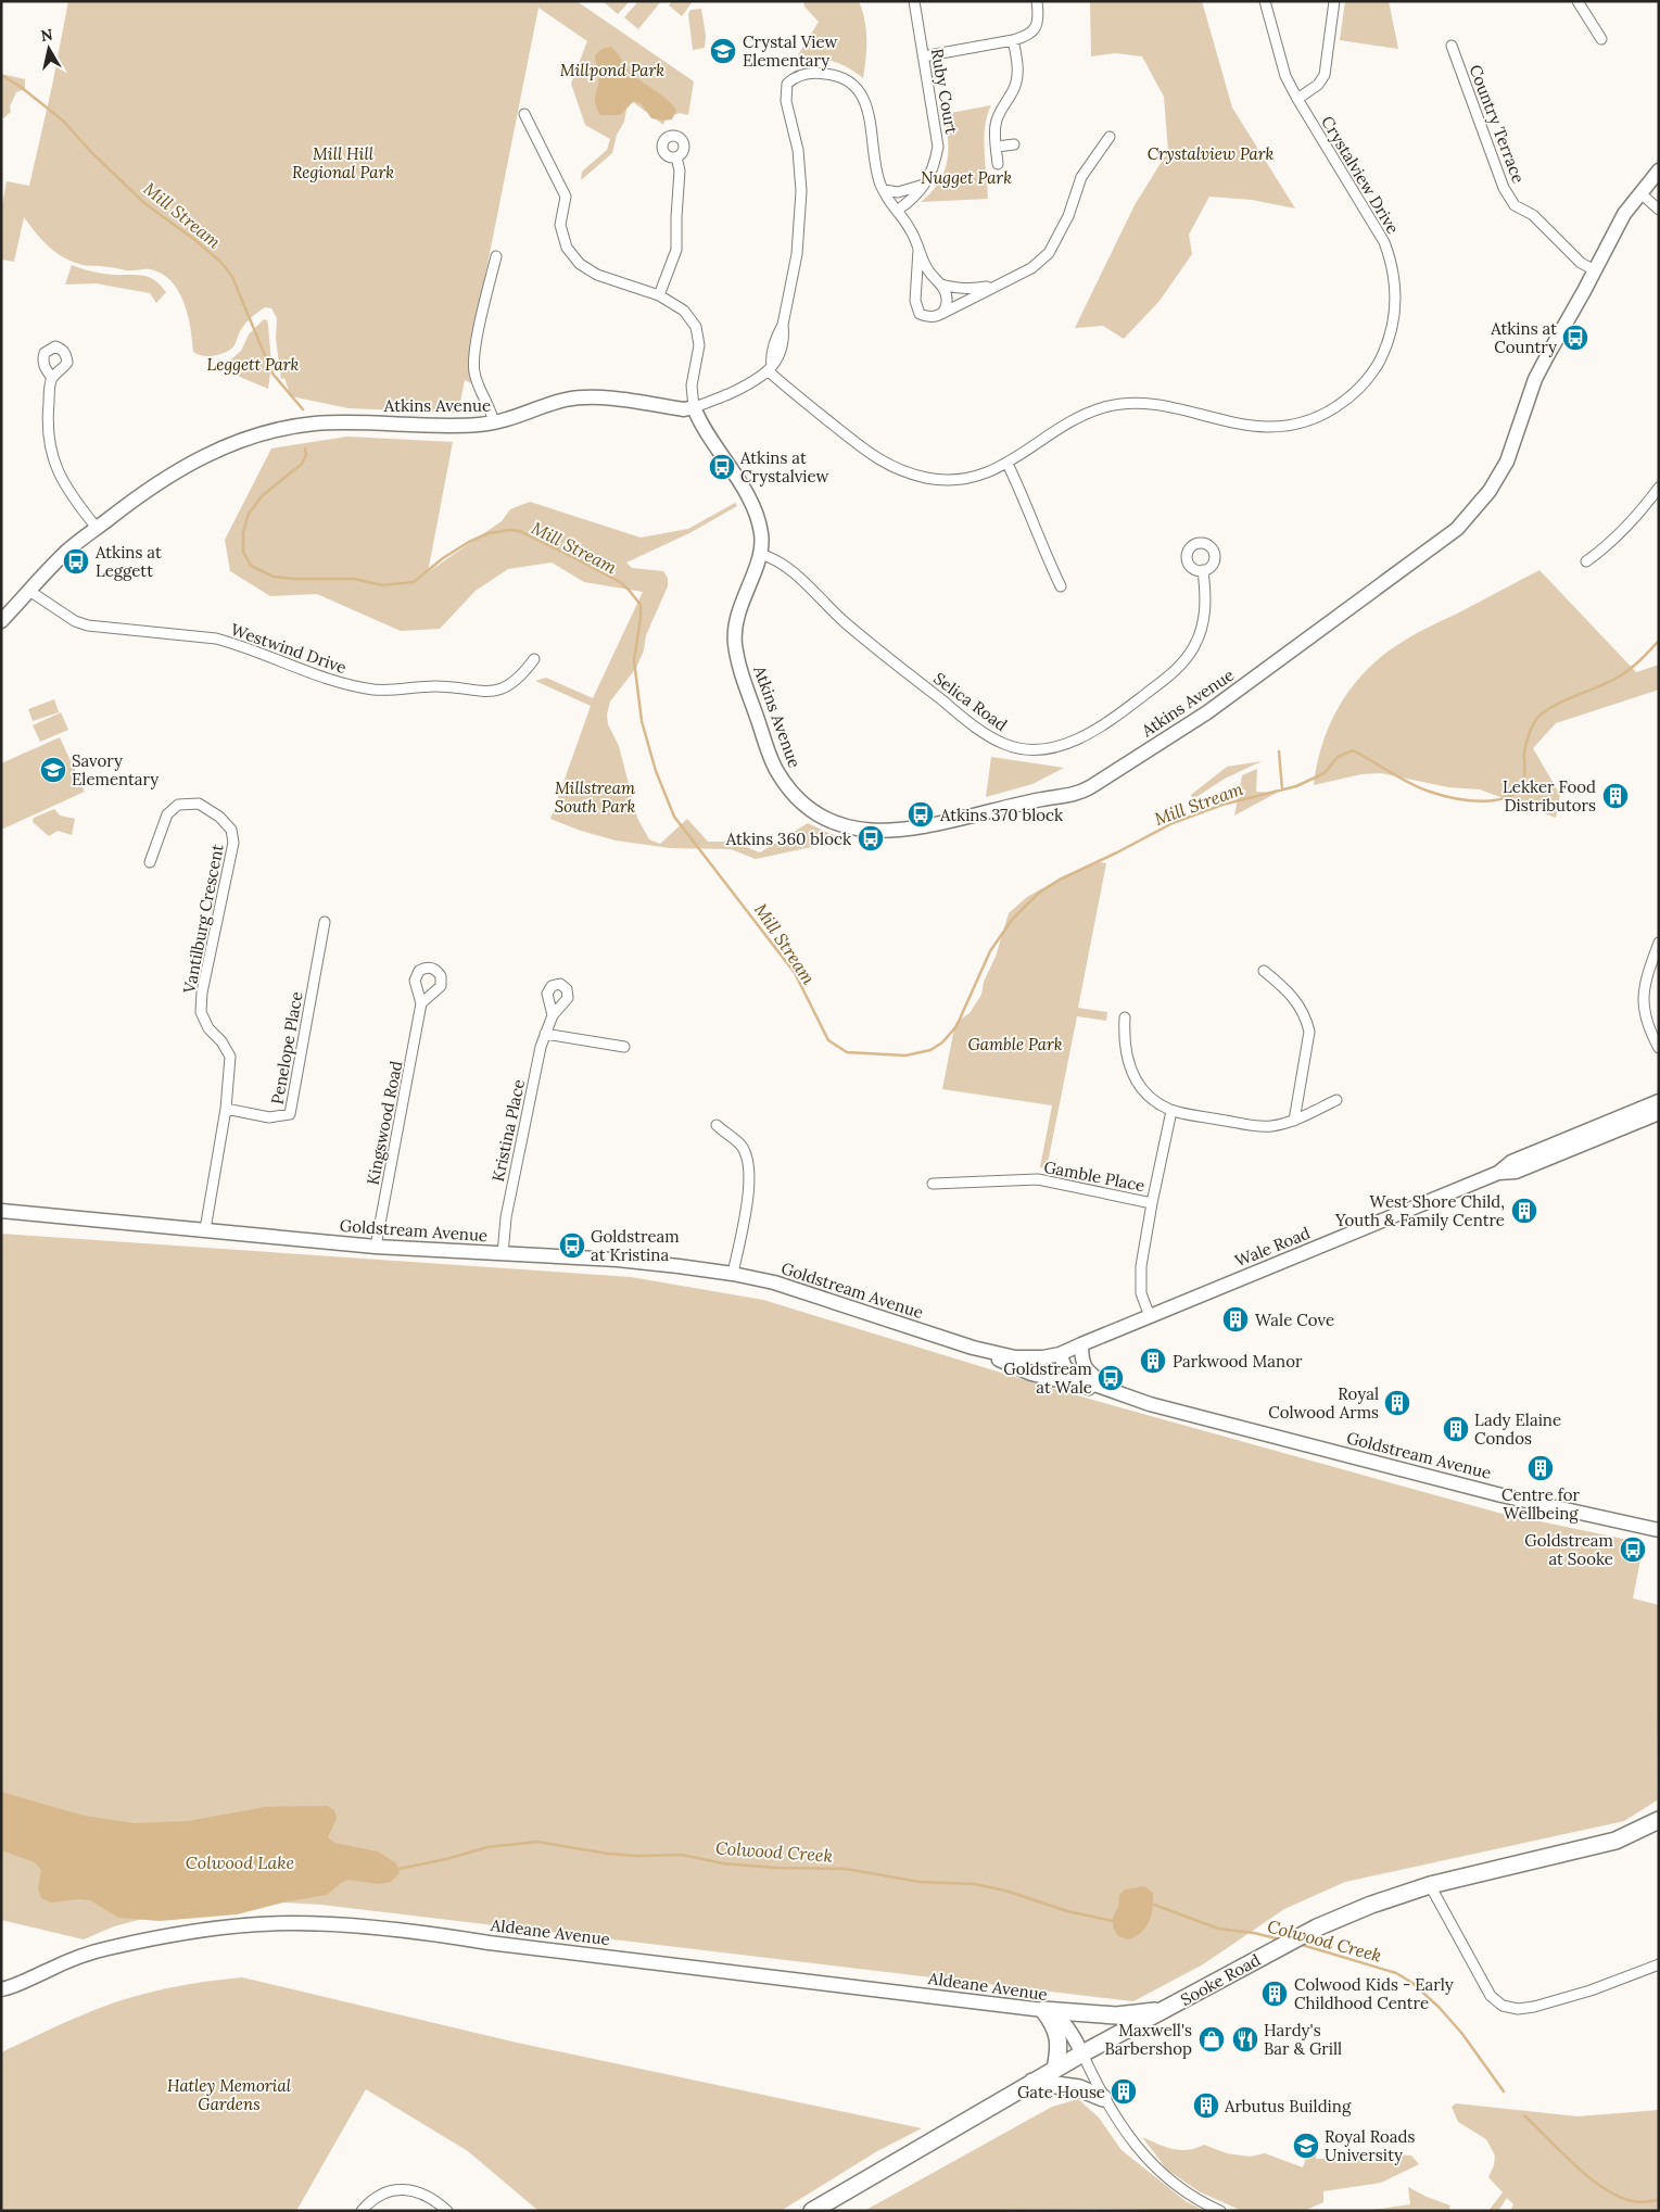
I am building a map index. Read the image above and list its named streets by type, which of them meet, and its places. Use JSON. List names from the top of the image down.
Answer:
{
  "streets": {
    "main road": ["Sooke Road"],
    "street": [
      "Ruby Court",
      "Country Terrace",
      "Crystalview Drive",
      "Atkins Avenue",
      "Westwind Drive",
      "Selica Road",
      "Vantilburg Crescent",
      "Penelope Place",
      "Kingswood Road",
      "Kristina Place",
      "Gamble Place",
      "Goldstream Avenue",
      "Wale Road",
      "Aldeane Avenue"
    ]
  },
  "crossings": [
    ["Country Terrace", "Atkins Avenue"],
    ["Atkins Avenue", "Westwind Drive"],
    ["Atkins Avenue", "Selica Road"],
    ["Vantilburg Crescent", "Penelope Place"],
    ["Vantilburg Crescent", "Goldstream Avenue"],
    ["Kingswood Road", "Goldstream Avenue"],
    ["Kristina Place", "Goldstream Avenue"],
    ["Goldstream Avenue", "Wale Road"],
    ["Aldeane Avenue", "Sooke Road"]
  ],
  "water": ["Mill Stream", "Colwood Creek", "Colwood Lake"],
  "parks": [
    "Millpond Park",
    "Mill Hill Regional Park",
    "Crystalview Park",
    "Nugget Park",
    "Leggett Park",
    "Millstream South Park",
    "Gamble Park",
    "Hatley Memorial Gardens"
  ],
  "places": {
    "school or university": ["Crystal View Elementary", "Savory Elementary", "Royal Roads University"],
    "bus stop": [
      "Atkins at Country",
      "Atkins at Crystalview",
      "Atkins at Leggett",
      "Atkins 370 block",
      "Atkins 360 block",
      "Goldstream at Kristina",
      "Goldstream at Wale",
      "Goldstream at Sooke"
    ],
    "building": [
      "Lekker Food Distributors",
      "West Shore Child, Youth & Family Centre",
      "Wale Cove",
      "Parkwood Manor",
      "Royal Colwood Arms",
      "Lady Elaine Condos",
      "Centre for Wellbeing",
      "Colwood Kids - Early Childhood Centre",
      "Gate House",
      "Arbutus Building"
    ],
    "shop": ["Maxwell's Barbershop"],
    "restaurant": ["Hardy's Bar & Grill"]
  },
  "north": "top"
}
